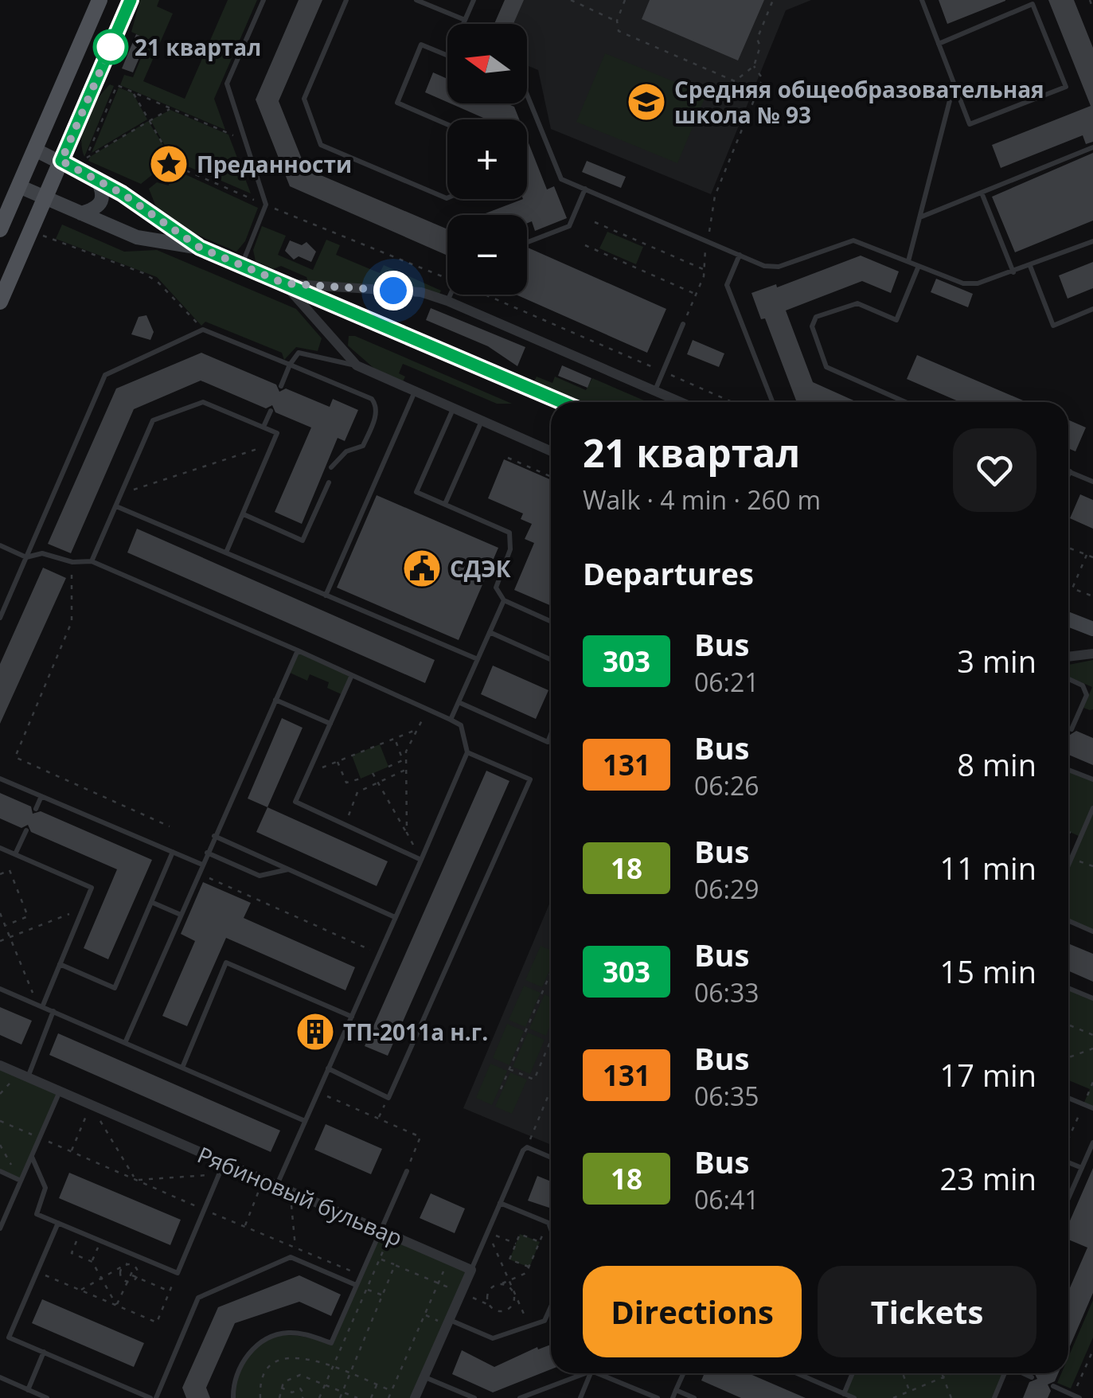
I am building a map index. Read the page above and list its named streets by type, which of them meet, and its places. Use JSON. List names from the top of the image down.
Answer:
{
  "streets": {
    "street": ["Рябиновый бульвар"]
  },
  "places": {
    "other": ["21 квартал"],
    "school or university": ["Средняя общеобразовательная школа № 93"],
    "place": ["Преданности"],
    "public building": ["СДЭК"],
    "building": ["ТП-2011а н.г."]
  },
  "lines": ["bus line 303"],
  "north": "left",
  "page": {
    "map_buttons": ["+", "−"],
    "heading": [
      ["21 квартал", "Walk · 4 min · 260 m"],
      "Departures"
    ],
    "list": [
      {
        "mark": "303",
        "name": "Bus",
        "note": "06:21",
        "value": "3 min"
      },
      {
        "mark": "131",
        "name": "Bus",
        "note": "06:26",
        "value": "8 min"
      },
      {
        "mark": "18",
        "name": "Bus",
        "note": "06:29",
        "value": "11 min"
      },
      {
        "mark": "303",
        "name": "Bus",
        "note": "06:33",
        "value": "15 min"
      },
      {
        "mark": "131",
        "name": "Bus",
        "note": "06:35",
        "value": "17 min"
      },
      {
        "mark": "18",
        "name": "Bus",
        "note": "06:41",
        "value": "23 min"
      }
    ],
    "buttons": ["Directions", "Tickets"]
  }
}
